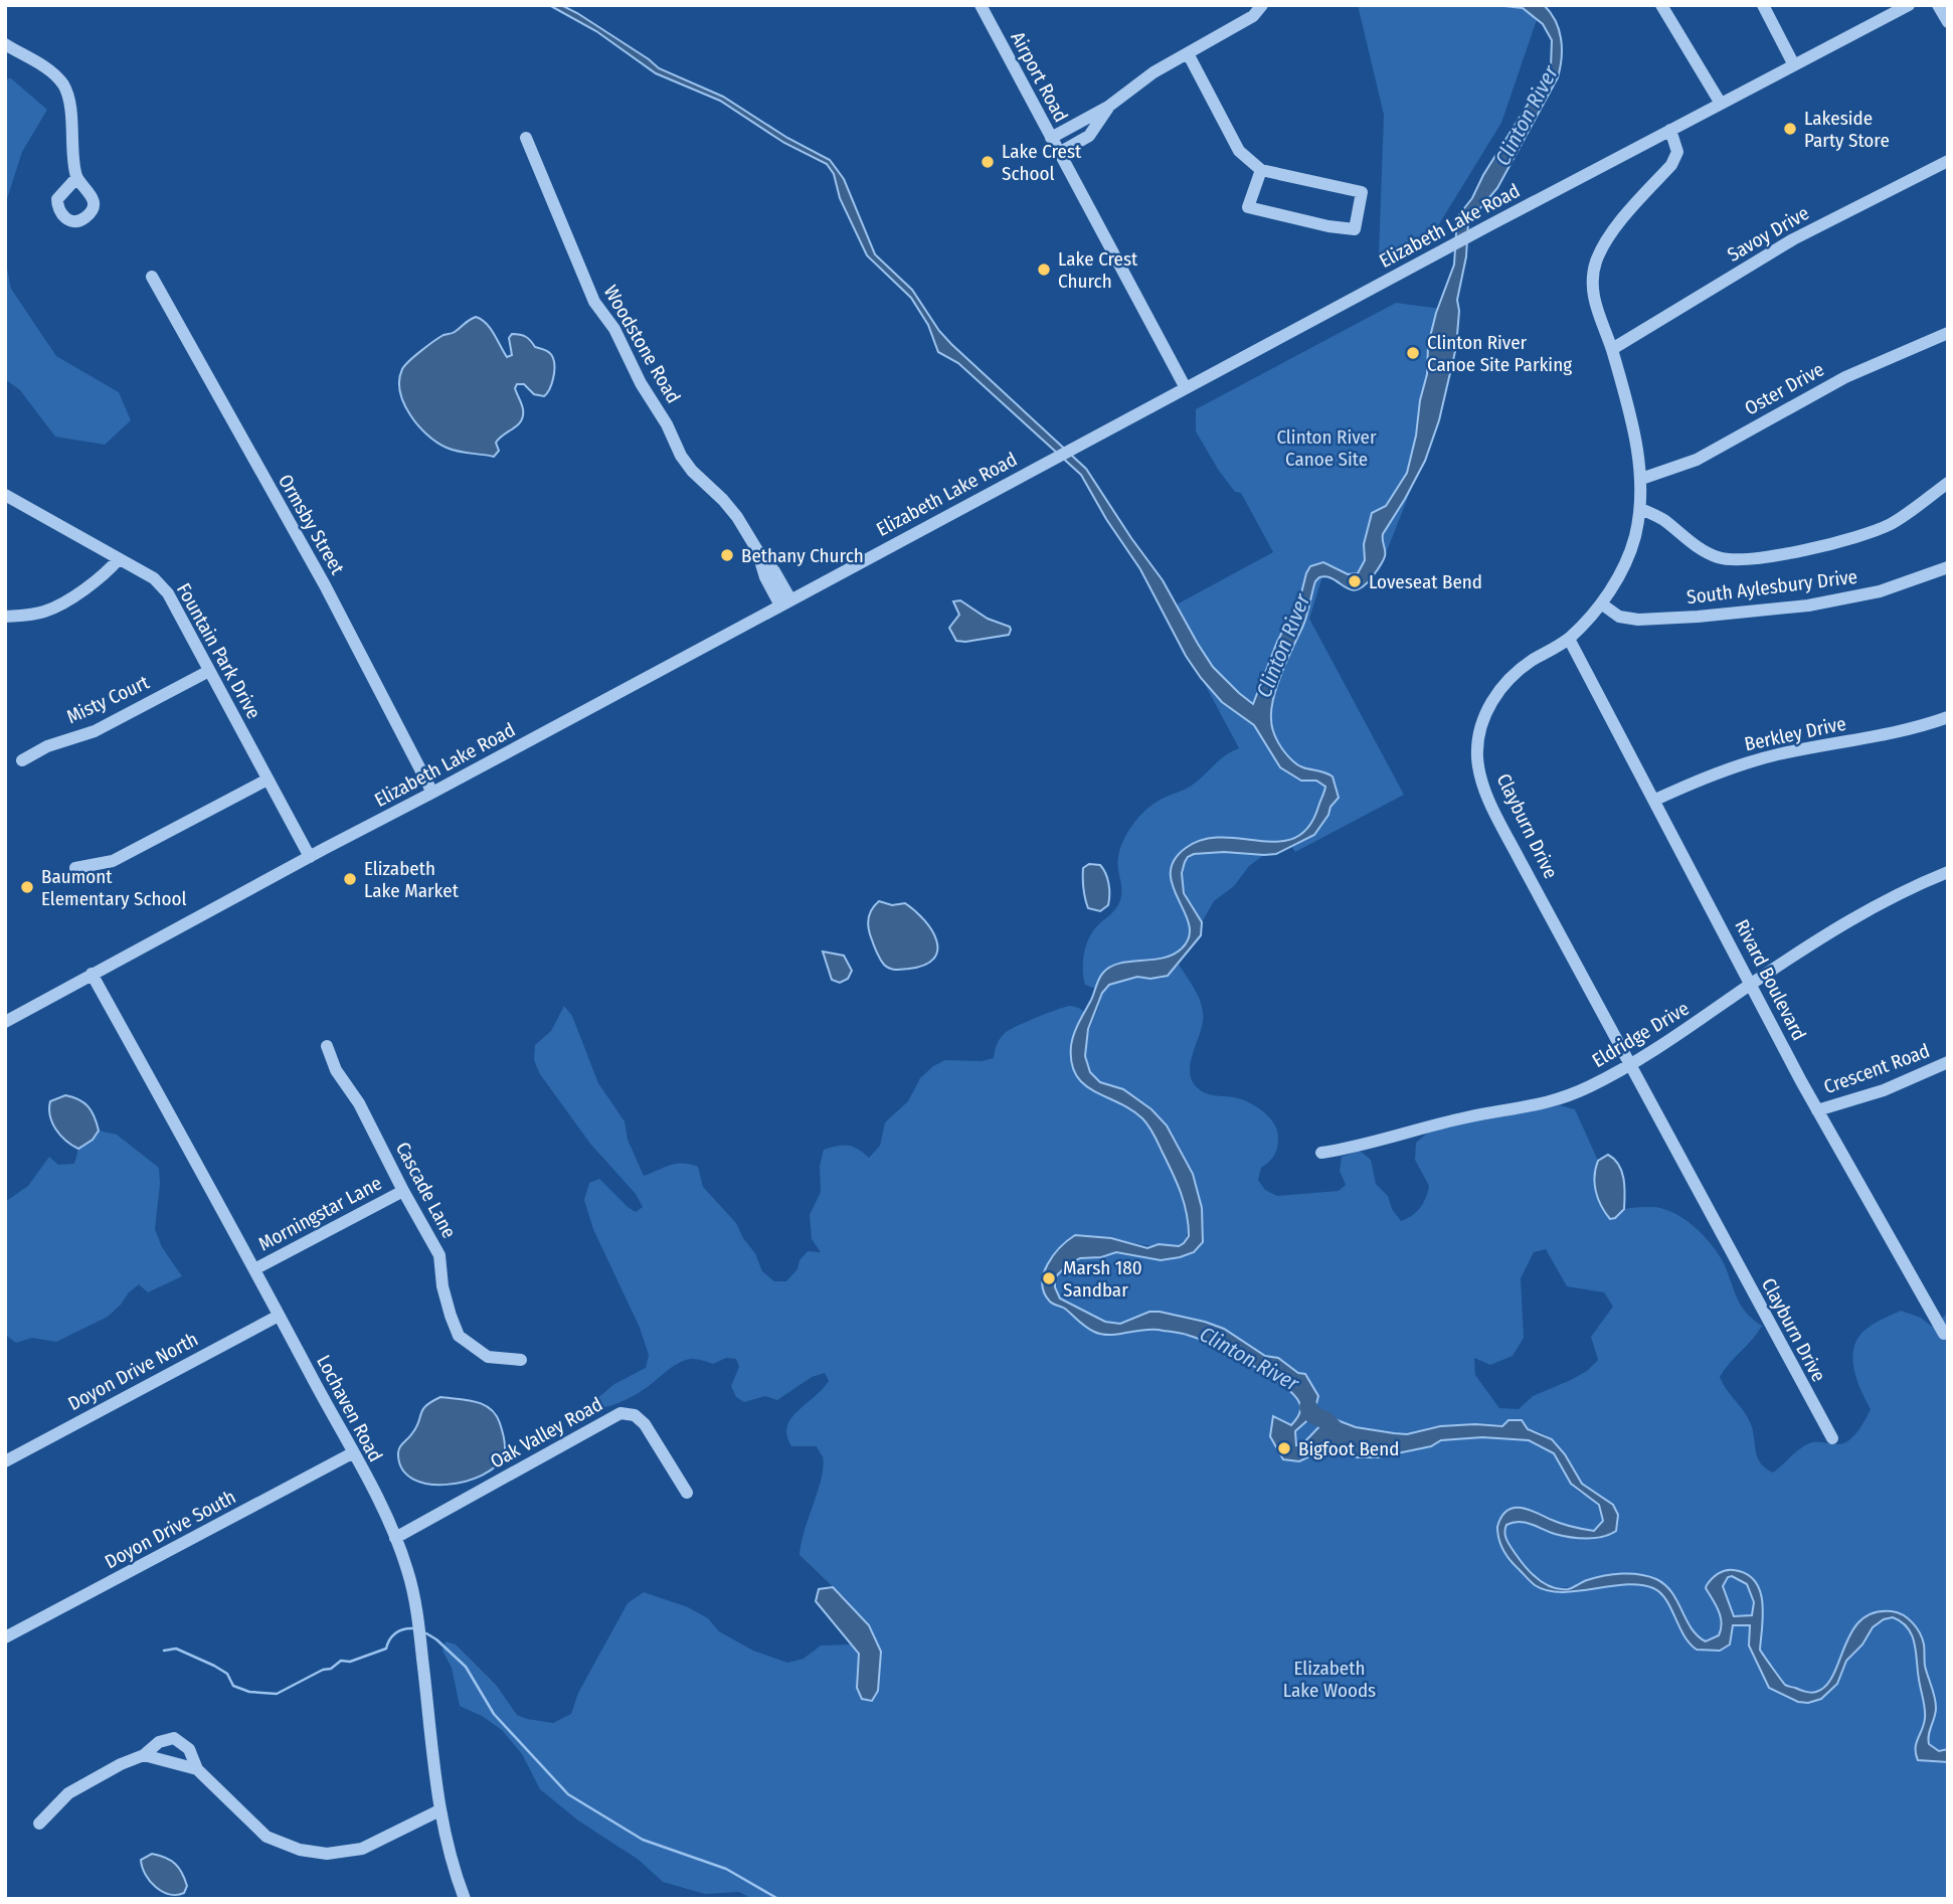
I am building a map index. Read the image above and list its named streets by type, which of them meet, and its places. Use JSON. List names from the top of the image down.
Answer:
{
  "streets": {
    "street": [
      "Airport Road",
      "Elizabeth Lake Road",
      "Savoy Drive",
      "Woodstone Road",
      "Oster Drive",
      "Ormsby Street",
      "South Aylesbury Drive",
      "Fountain Park Drive",
      "Misty Court",
      "Berkley Drive",
      "Clayburn Drive",
      "Rivard Boulevard",
      "Eldridge Drive",
      "Crescent Road",
      "Cascade Lane",
      "Morningstar Lane",
      "Doyon Drive North",
      "Lochaven Road",
      "Oak Valley Road",
      "Doyon Drive South"
    ]
  },
  "crossings": [
    ["Airport Road", "Elizabeth Lake Road"],
    ["Elizabeth Lake Road", "Woodstone Road"],
    ["Elizabeth Lake Road", "Ormsby Street"],
    ["Elizabeth Lake Road", "Fountain Park Drive"],
    ["Elizabeth Lake Road", "Clayburn Drive"],
    ["Elizabeth Lake Road", "Lochaven Road"],
    ["Savoy Drive", "Clayburn Drive"],
    ["Oster Drive", "Clayburn Drive"],
    ["South Aylesbury Drive", "Clayburn Drive"],
    ["Fountain Park Drive", "Misty Court"],
    ["Berkley Drive", "Rivard Boulevard"],
    ["Clayburn Drive", "Rivard Boulevard"],
    ["Clayburn Drive", "Eldridge Drive"],
    ["Rivard Boulevard", "Eldridge Drive"],
    ["Rivard Boulevard", "Crescent Road"],
    ["Cascade Lane", "Morningstar Lane"],
    ["Morningstar Lane", "Lochaven Road"],
    ["Doyon Drive North", "Lochaven Road"],
    ["Lochaven Road", "Oak Valley Road"],
    ["Lochaven Road", "Doyon Drive South"]
  ],
  "water": ["Clinton River"],
  "parks": ["Clinton River Canoe Site", "Elizabeth Lake Woods"],
  "places": [
    "Lakeside Party Store",
    "Lake Crest School",
    "Lake Crest Church",
    "Clinton River Canoe Site Parking",
    "Bethany Church",
    "Loveseat Bend",
    "Elizabeth Lake Market",
    "Baumont Elementary School",
    "Marsh 180 Sandbar",
    "Bigfoot Bend"
  ]
}
